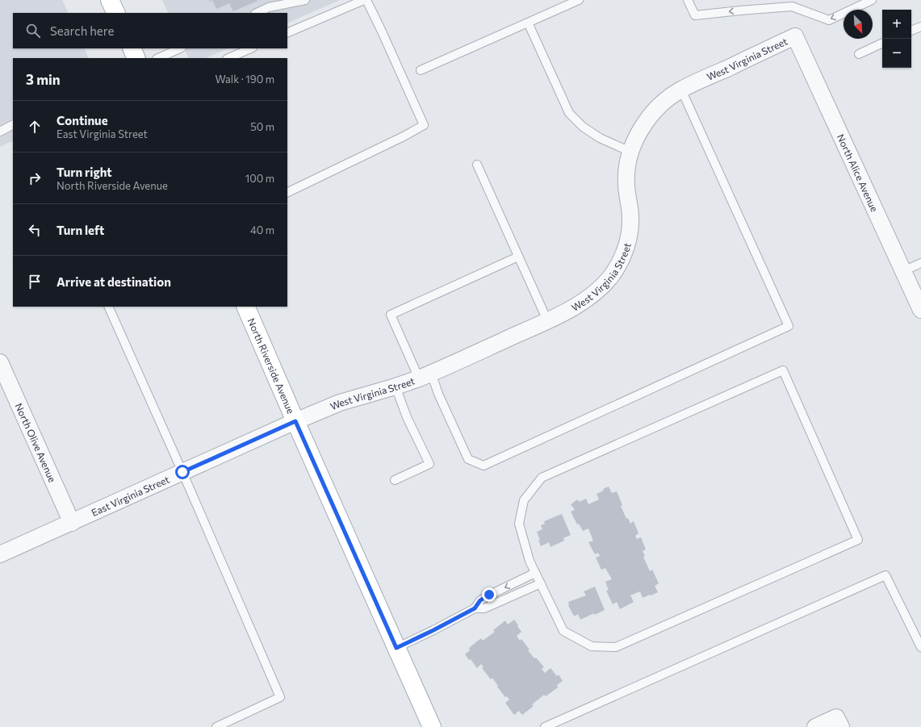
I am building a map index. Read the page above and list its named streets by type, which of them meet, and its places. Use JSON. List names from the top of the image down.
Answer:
{
  "streets": {
    "main road": ["North Riverside Avenue"],
    "street": [
      "West Virginia Street",
      "North Alice Avenue",
      "North Olive Avenue",
      "East Virginia Street"
    ]
  },
  "crossings": [
    ["West Virginia Street", "North Alice Avenue"],
    ["West Virginia Street", "North Riverside Avenue"],
    ["West Virginia Street", "East Virginia Street"],
    ["North Riverside Avenue", "East Virginia Street"],
    ["North Olive Avenue", "East Virginia Street"]
  ],
  "north": "bottom right",
  "page": {
    "map_buttons": ["+", "−"],
    "search": "Search here",
    "heading": ["3 min", "Walk · 190 m"],
    "list": [
      ["Continue", "East Virginia Street", "50 m"],
      ["Turn right", "North Riverside Avenue", "100 m"],
      ["Turn left", "40 m"],
      "Arrive at destination"
    ]
  }
}
